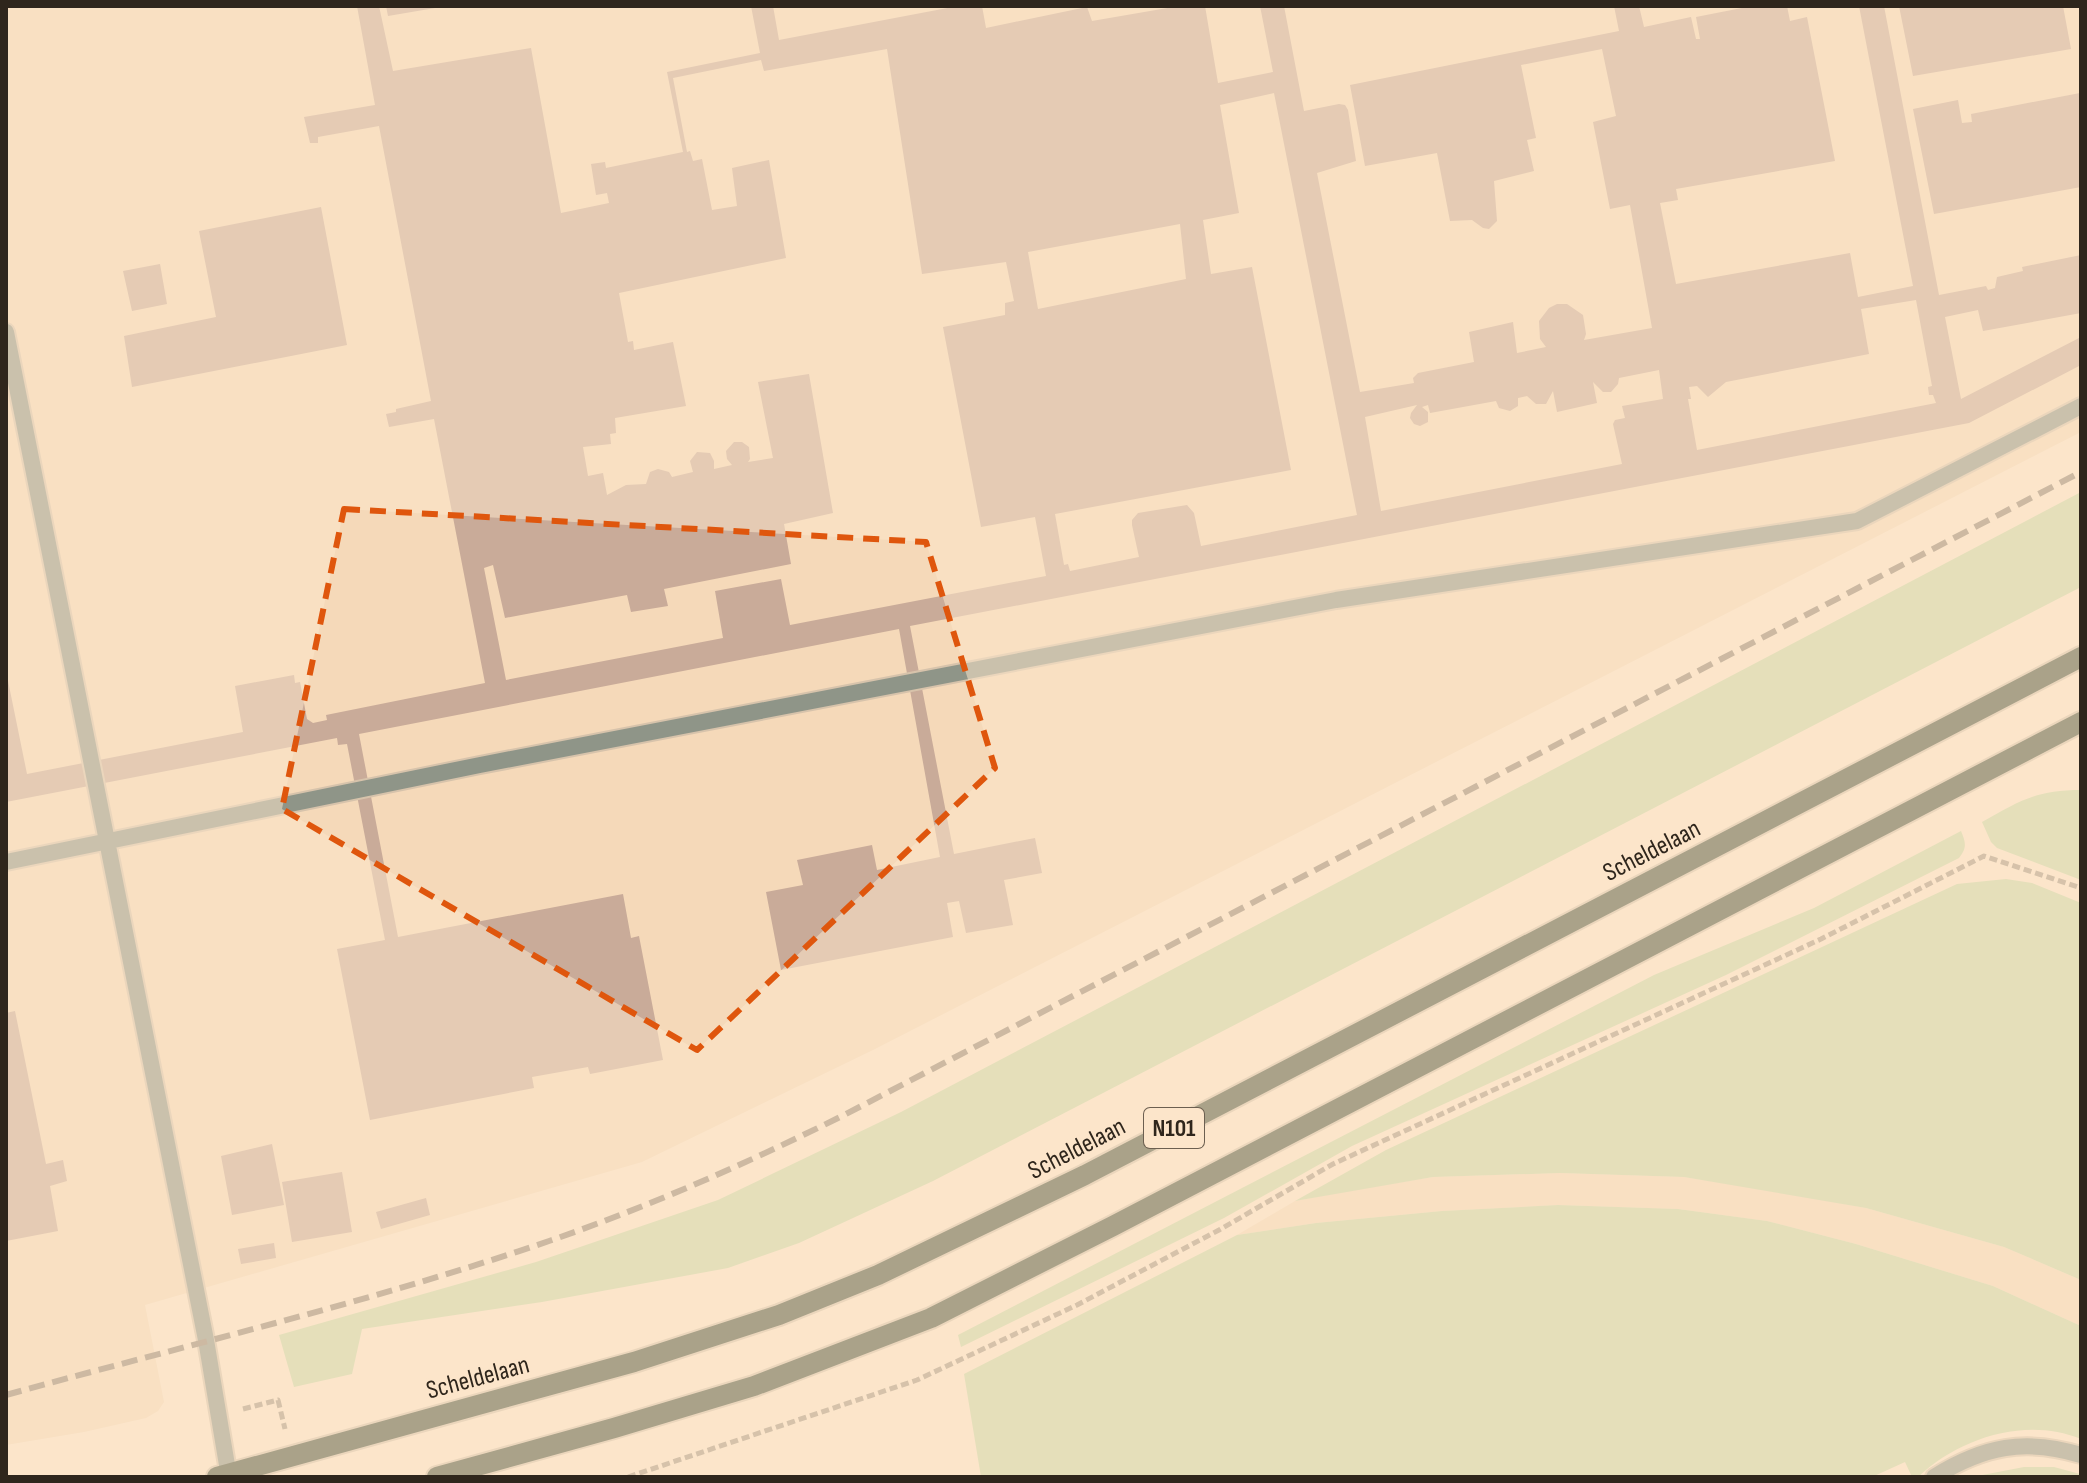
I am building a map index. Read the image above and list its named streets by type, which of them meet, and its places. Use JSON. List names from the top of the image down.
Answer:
{
  "streets": {
    "main road": ["Scheldelaan", "N101"]
  }
}
